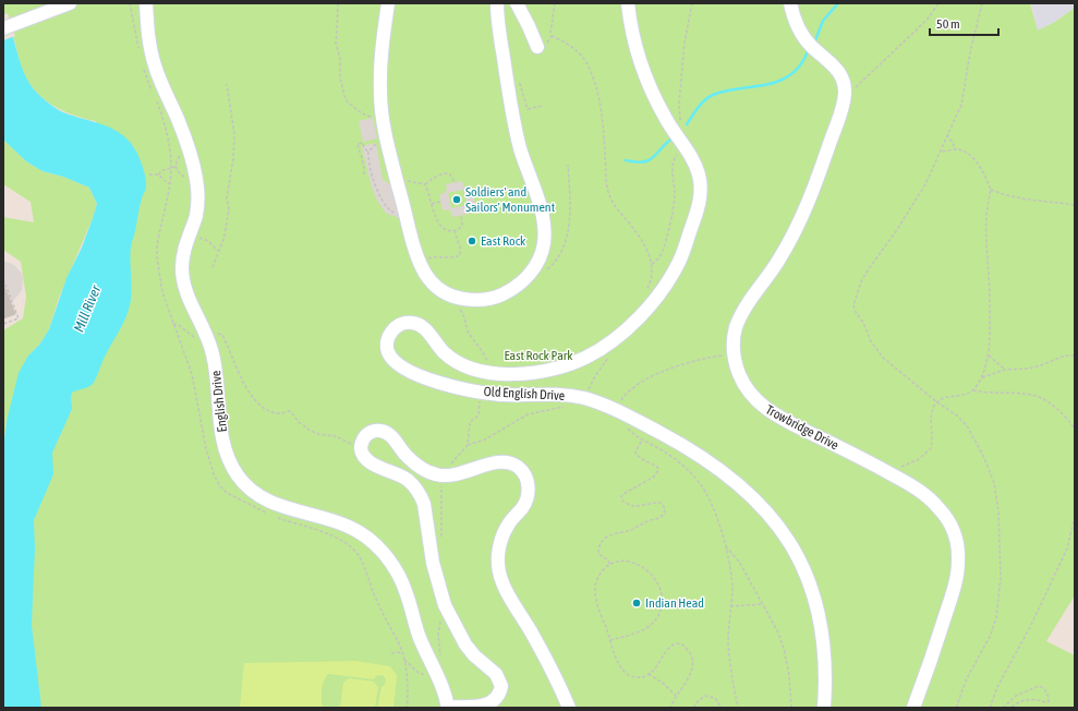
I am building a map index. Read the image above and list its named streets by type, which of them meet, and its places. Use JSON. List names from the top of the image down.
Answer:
{
  "streets": {
    "street": ["Old English Drive", "English Drive", "Trowbridge Drive"]
  },
  "water": ["Mill River"],
  "parks": ["East Rock Park"],
  "places": ["Soldiers' and Sailors' Monument", "East Rock", "Indian Head"],
  "scale_bar": "50 m"
}
